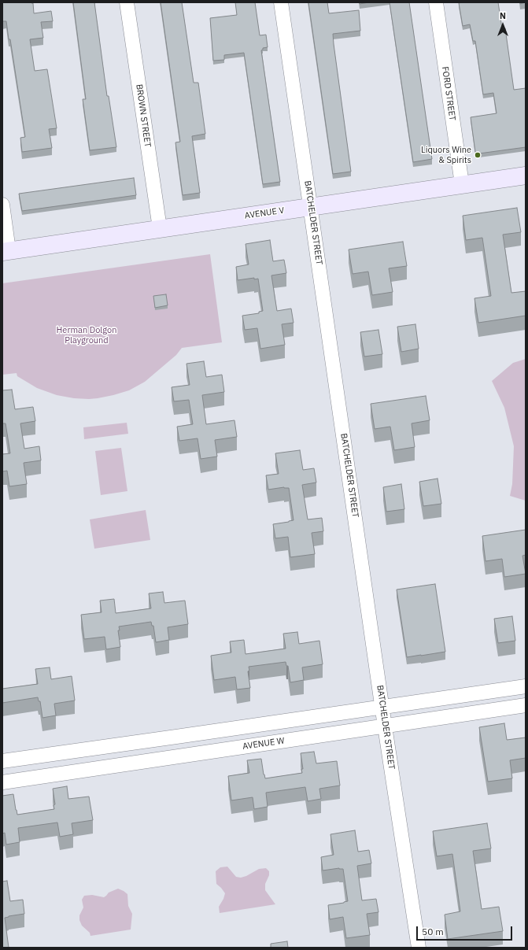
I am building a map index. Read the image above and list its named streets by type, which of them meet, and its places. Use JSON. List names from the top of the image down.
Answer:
{
  "streets": {
    "main road": ["AVENUE V"],
    "street": [
      "FORD STREET",
      "BROWN STREET",
      "BATCHELDER STREET",
      "AVENUE W"
    ]
  },
  "crossings": [
    ["FORD STREET", "AVENUE V"],
    ["BROWN STREET", "AVENUE V"],
    ["AVENUE V", "BATCHELDER STREET"],
    ["BATCHELDER STREET", "AVENUE W"]
  ],
  "parks": ["Herman Dolgon Playground"],
  "places": ["Liquors Wine & Spirits"],
  "scale_bar": "50 m",
  "north": "top"
}
